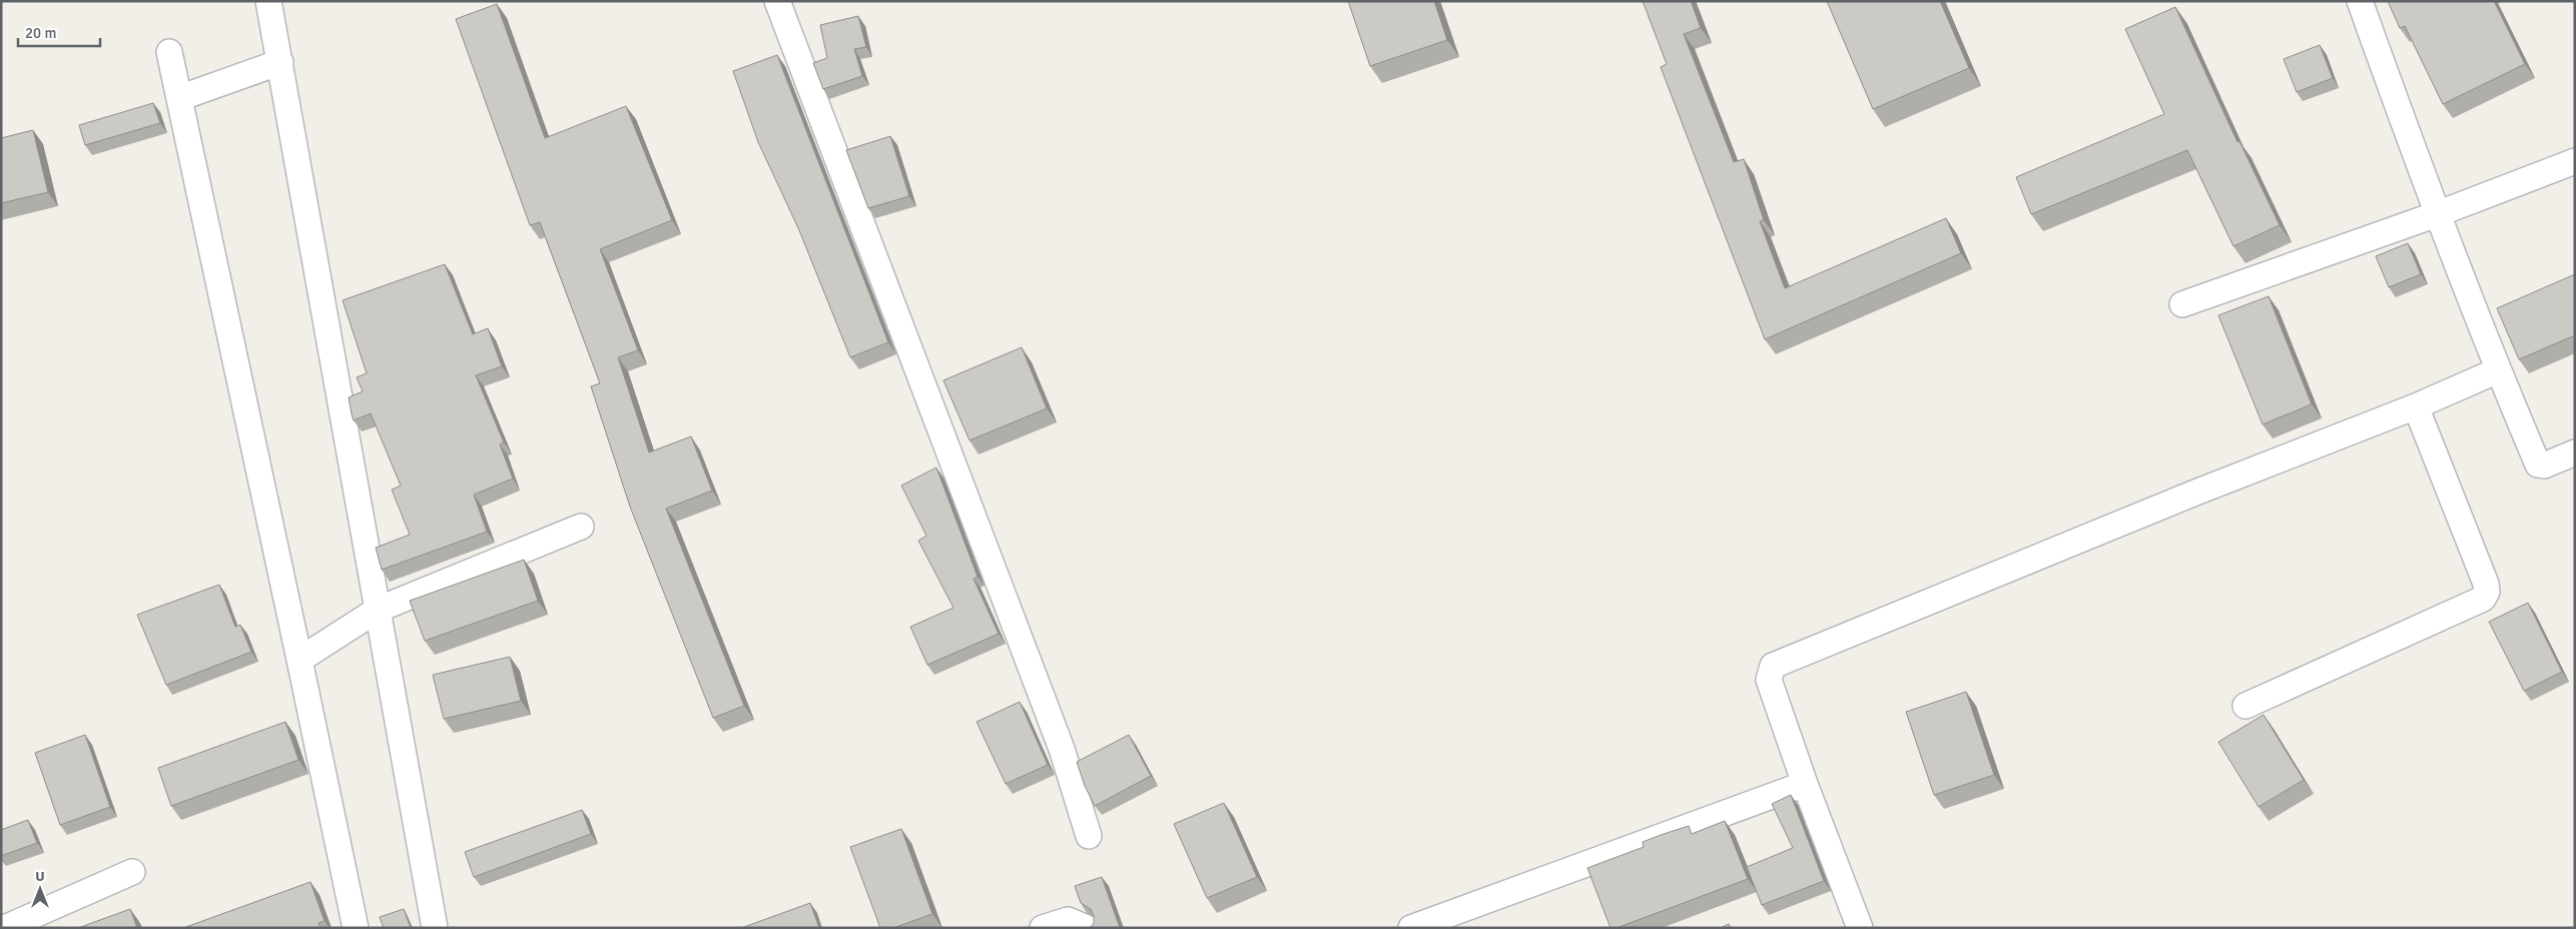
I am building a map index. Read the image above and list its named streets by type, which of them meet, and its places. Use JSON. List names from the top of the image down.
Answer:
{
  "scale_bar": "20 m",
  "north": "top"
}
